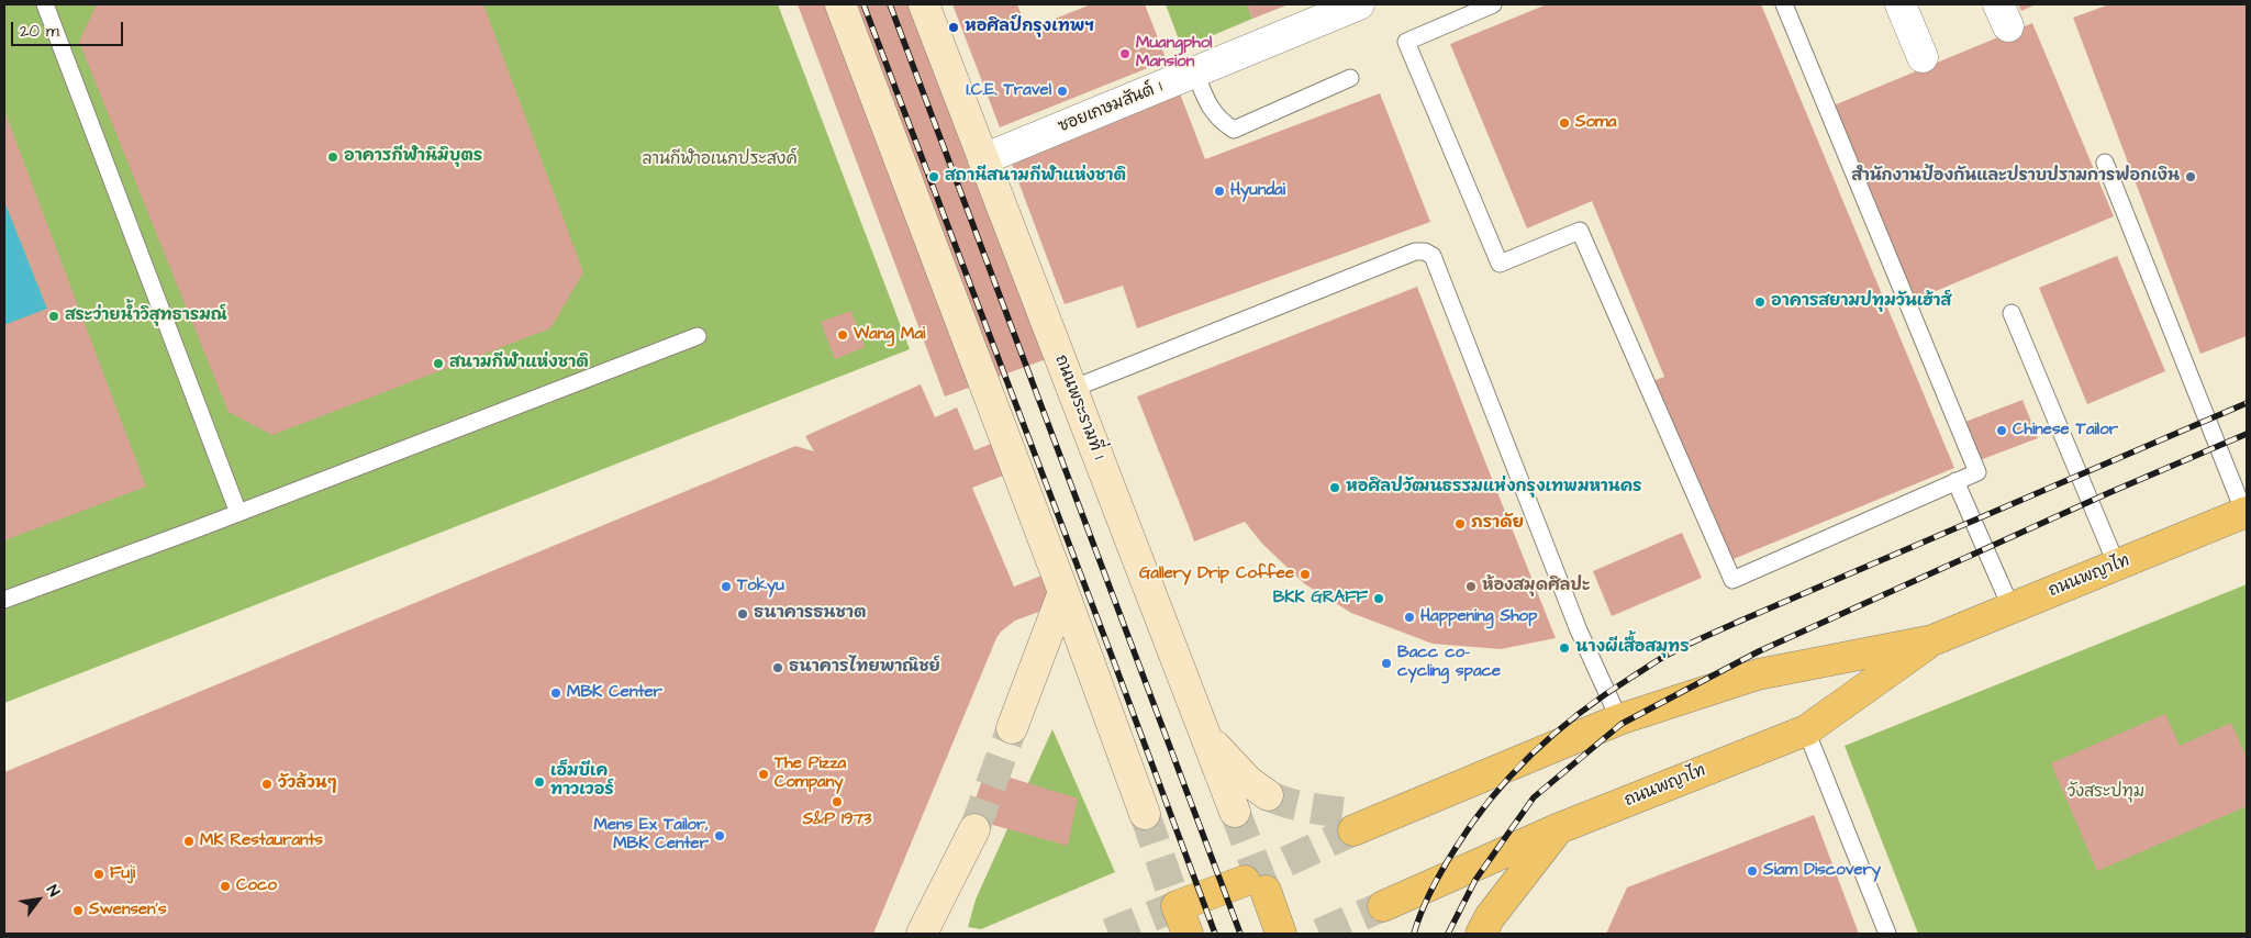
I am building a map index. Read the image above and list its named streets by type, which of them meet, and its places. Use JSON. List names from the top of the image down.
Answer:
{
  "streets": {
    "main road": ["ถนนพระรามที่ 1", "ถนนพญาไท"],
    "street": ["ซอยเกษมสันต์ 1"]
  },
  "crossings": [
    ["ซอยเกษมสันต์ 1", "ถนนพระรามที่ 1"]
  ],
  "parks": ["ลานกีฬาอเนกประสงค์", "วังสระปทุม"],
  "places": [
    "หอศิลป์กรุงเทพฯ",
    "Muangphol Mansion",
    "I.C.E. Travel",
    "Soma",
    "อาคารกีฬานิมิบุตร",
    "สถานีสนามกีฬาแห่งชาติ",
    "สำนักงานป้องกันและปราบปรามการฟอกเงิน",
    "Hyundai",
    "อาคารสยามปทุมวันเฮ้าส์",
    "สระว่ายน้ำวิสุทธารมณ์",
    "Wang Mai",
    "สนามกีฬาแห่งชาติ",
    "Chinese Tailor",
    "หอศิลปวัฒนธรรมแห่งกรุงเทพมหานคร",
    "ภราดัย",
    "Gallery Drip Coffee",
    "Tokyu",
    "ห้องสมุดศิลปะ",
    "BKK GRAFF",
    "ธนาคารธนชาต",
    "Happening Shop",
    "นางผีเสื้อสมุทร",
    "Bacc co- cycling space",
    "ธนาคารไทยพาณิชย์",
    "MBK Center",
    "The Pizza Company",
    "เอ็มบีเค ทาวเวอร์",
    "วัวล้วนๆ",
    "S&P 1973",
    "Mens Ex Tailor, MBK Center",
    "MK Restaurants",
    "Siam Discovery",
    "Fuji",
    "Coco",
    "Swensen's"
  ],
  "scale_bar": "20 m",
  "north": "top right"
}
